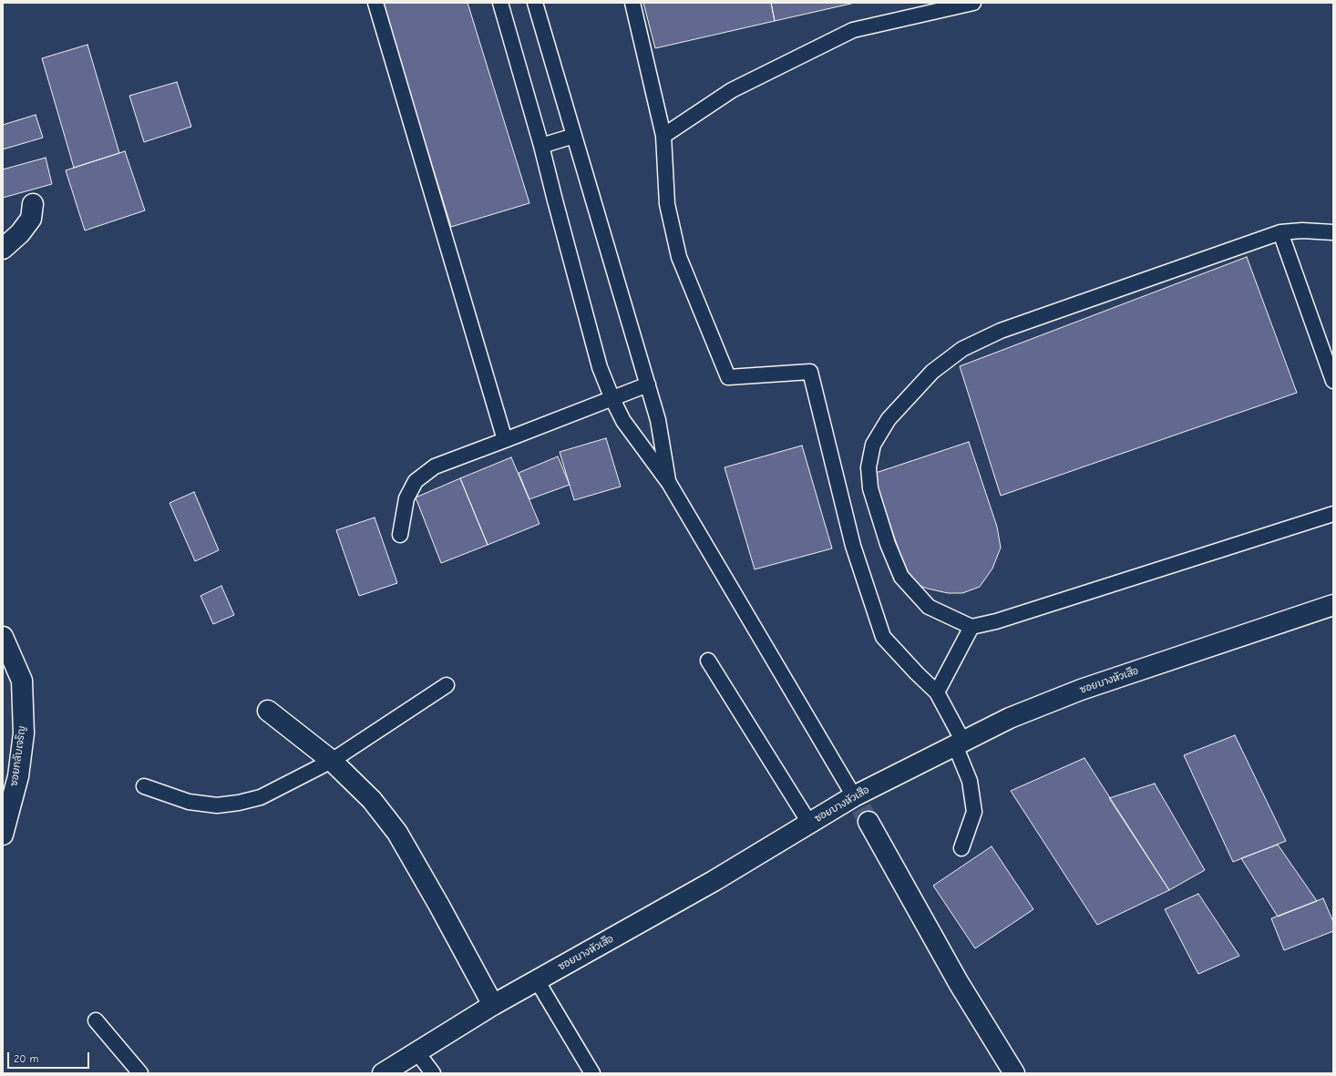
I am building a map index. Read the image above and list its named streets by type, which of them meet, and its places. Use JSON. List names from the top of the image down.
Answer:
{
  "streets": {
    "street": ["ซอยบางหัวเสือ", "ซอยกลับเจริญ"]
  },
  "scale_bar": "20 m"
}
